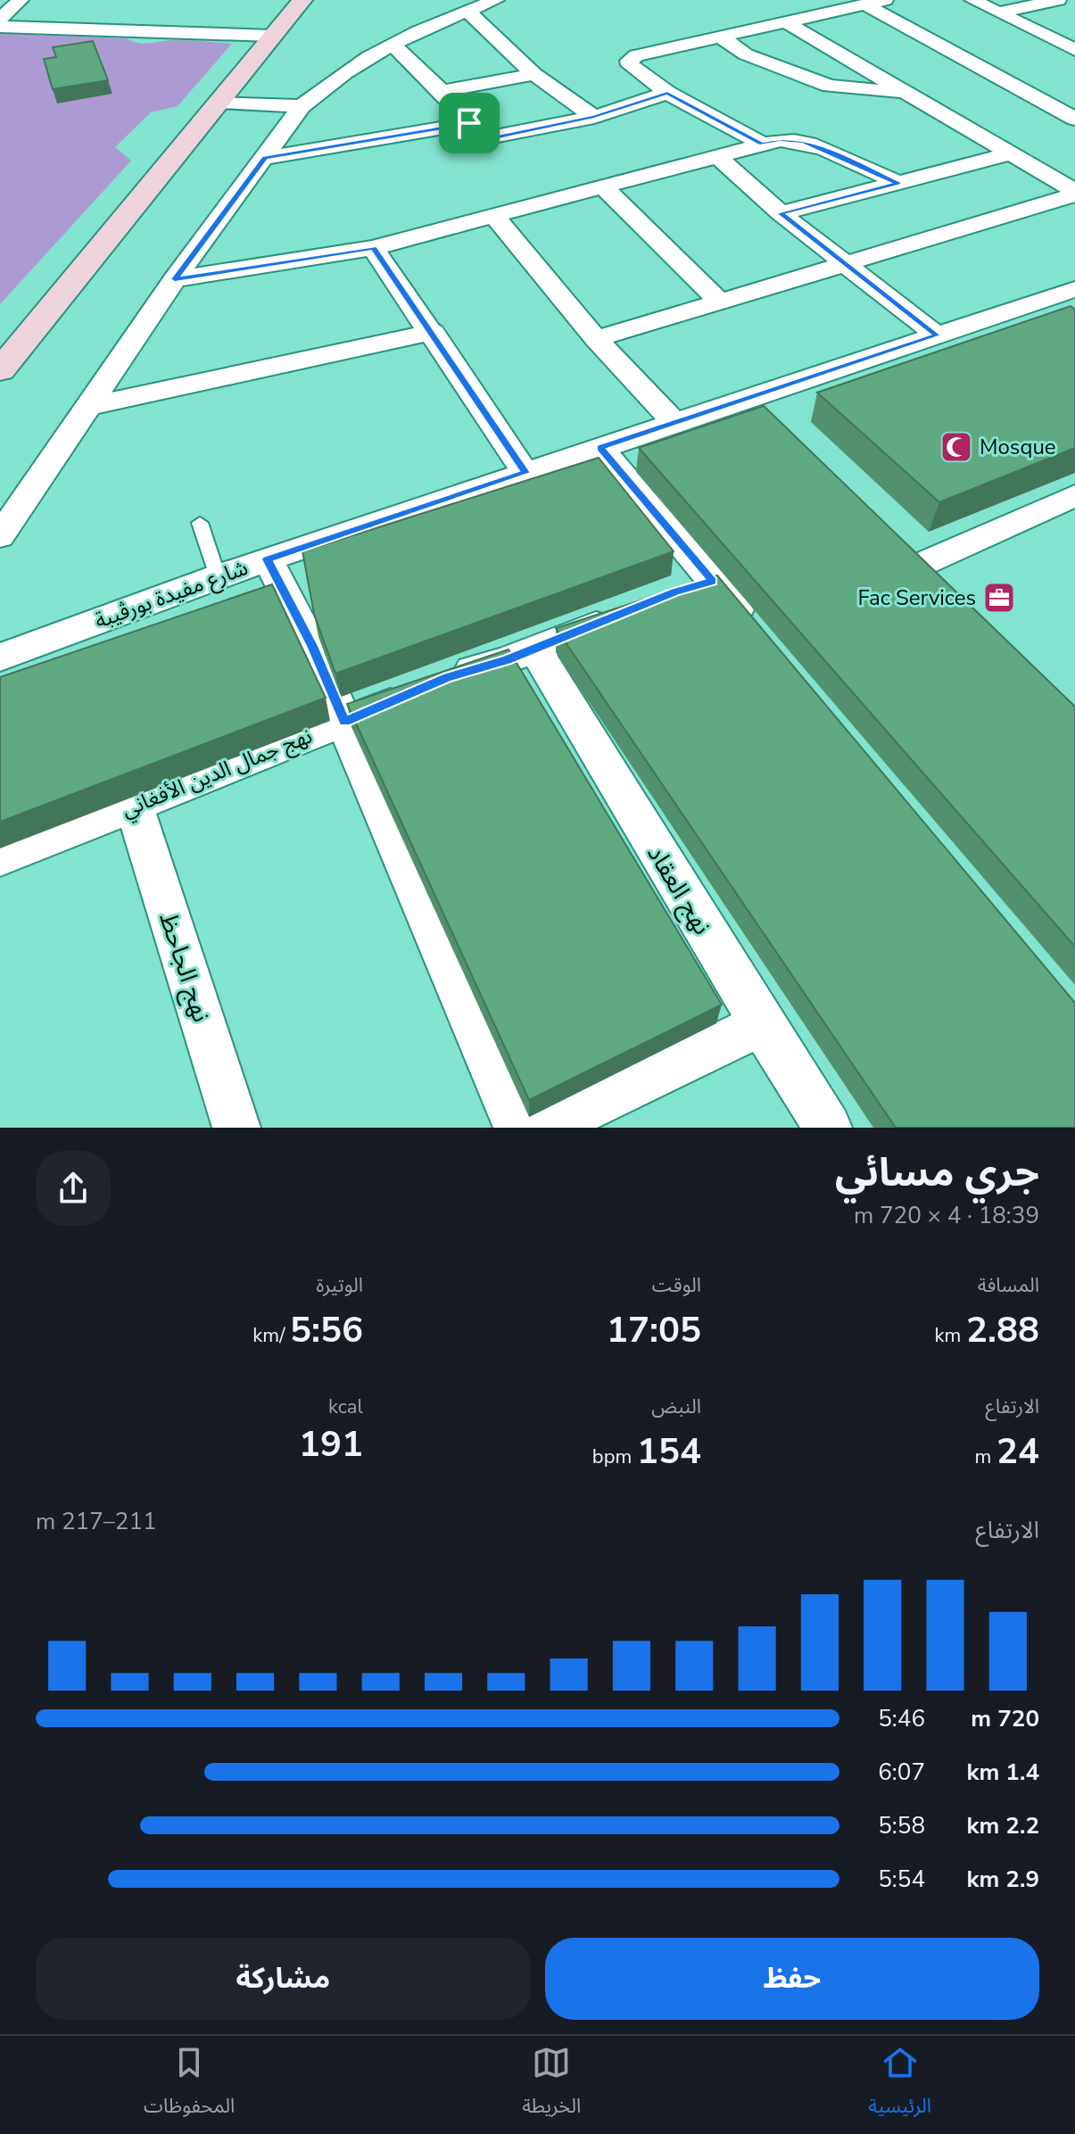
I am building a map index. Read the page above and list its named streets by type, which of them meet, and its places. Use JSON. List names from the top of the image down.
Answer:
{
  "streets": {
    "street": [
      "شارع مفيدة بورڨيبة",
      "نهج جمال الدين الأفغاني",
      "نهج العقاد",
      "نهج الجاحظ"
    ]
  },
  "crossings": [
    ["نهج جمال الدين الأفغاني", "نهج العقاد"],
    ["نهج جمال الدين الأفغاني", "نهج الجاحظ"]
  ],
  "places": {
    "mosque": ["Mosque"],
    "office": ["Fac Services"]
  },
  "page": {
    "heading": ["جري مسائي", "18:39 · 4 × 720 m"],
    "stats": [
      ["المسافة", "2.88 km"],
      ["الوقت", "17:05"],
      ["الوتيرة", "5:56 /km"],
      ["الارتفاع", "24 m"],
      ["النبض", "154 bpm"],
      ["kcal", "191"]
    ],
    "chart": ["الارتفاع", "211–217 m"],
    "list": [
      {
        "name": "720 m",
        "note": "5:46"
      },
      {
        "name": "1.4 km",
        "note": "6:07"
      },
      {
        "name": "2.2 km",
        "note": "5:58"
      },
      {
        "name": "2.9 km",
        "note": "5:54"
      }
    ],
    "buttons": ["حفظ", "مشاركة"],
    "tabs": ["الرئيسية", "الخريطة", "المحفوظات"]
  }
}
